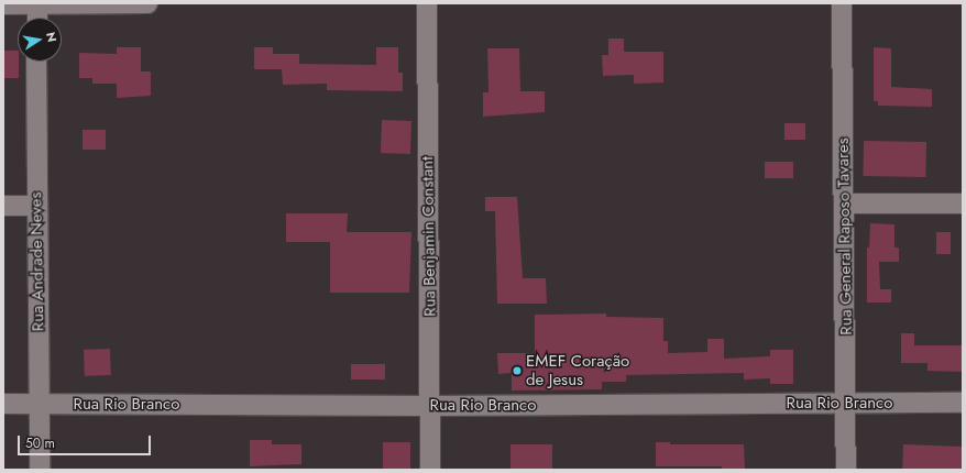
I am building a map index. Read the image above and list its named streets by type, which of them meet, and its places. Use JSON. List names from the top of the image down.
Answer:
{
  "streets": {
    "street": [
      "Rua Benjamin Constant",
      "Rua General Raposo Tavares",
      "Rua Andrade Neves",
      "Rua Rio Branco"
    ]
  },
  "crossings": [
    ["Rua Benjamin Constant", "Rua Rio Branco"],
    ["Rua General Raposo Tavares", "Rua Rio Branco"],
    ["Rua Andrade Neves", "Rua Rio Branco"]
  ],
  "places": ["EMEF Coração de Jesus"],
  "scale_bar": "50 m",
  "north": "right"
}
